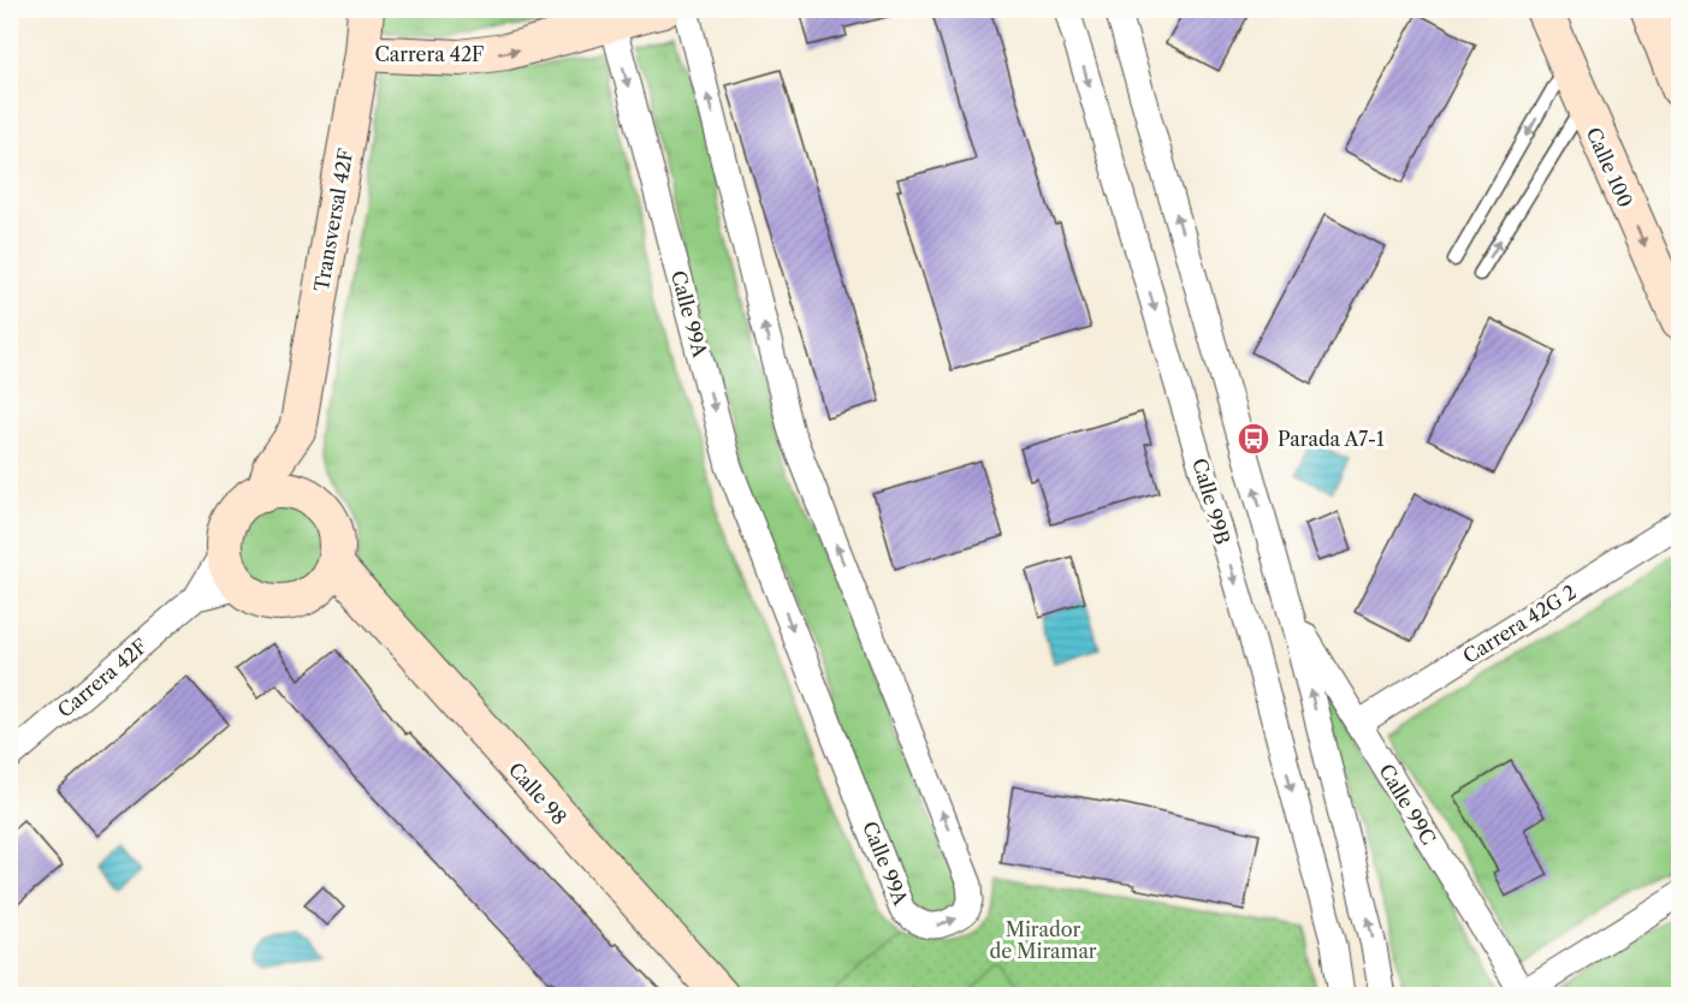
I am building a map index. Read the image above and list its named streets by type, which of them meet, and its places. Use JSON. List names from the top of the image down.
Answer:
{
  "streets": {
    "street": [
      "Carrera 42F",
      "Calle 100",
      "Transversal 42F",
      "Calle 99A",
      "Calle 99B",
      "Carrera 42G 2",
      "Calle 98",
      "Calle 99C"
    ]
  },
  "crossings": [
    ["Carrera 42F", "Transversal 42F"],
    ["Carrera 42F", "Calle 99A"],
    ["Carrera 42F", "Calle 98"],
    ["Transversal 42F", "Calle 98"],
    ["Carrera 42G 2", "Calle 99C"]
  ],
  "one_way": ["Carrera 42F", "Calle 100"],
  "parks": ["Mirador de Miramar"],
  "places": {
    "bus stop": ["Parada A7-1"]
  }
}
